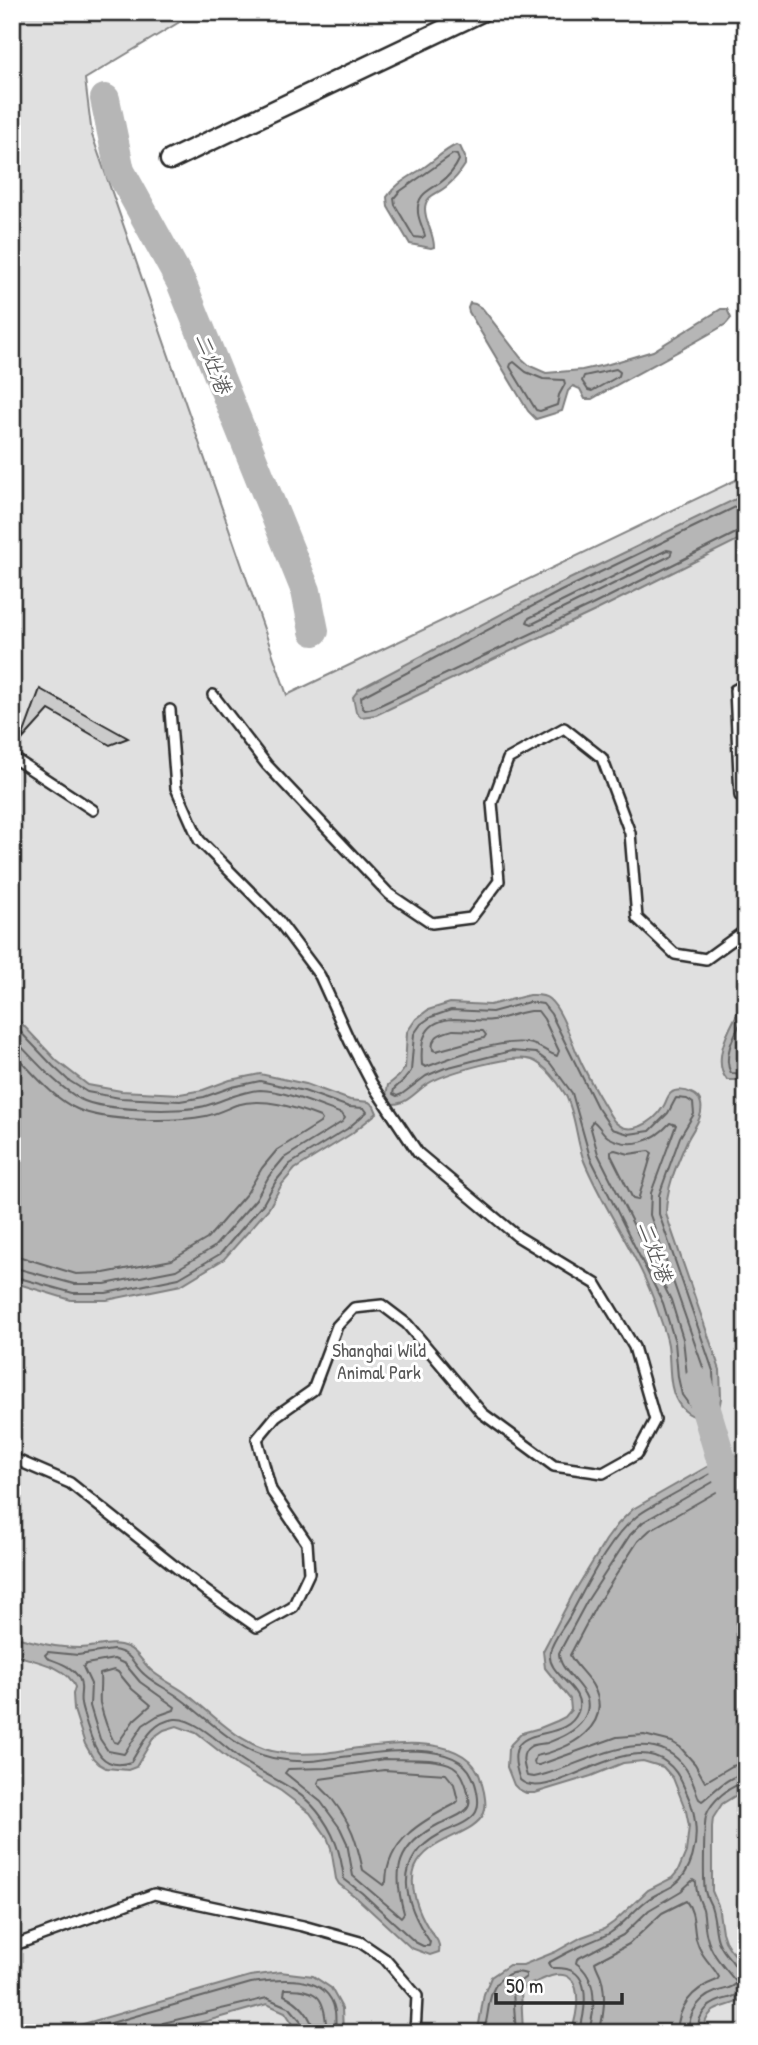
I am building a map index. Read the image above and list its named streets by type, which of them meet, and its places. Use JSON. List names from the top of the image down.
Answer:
{
  "water": ["二灶港"],
  "parks": ["Shanghai Wild Animal Park"],
  "scale_bar": "50 m"
}
